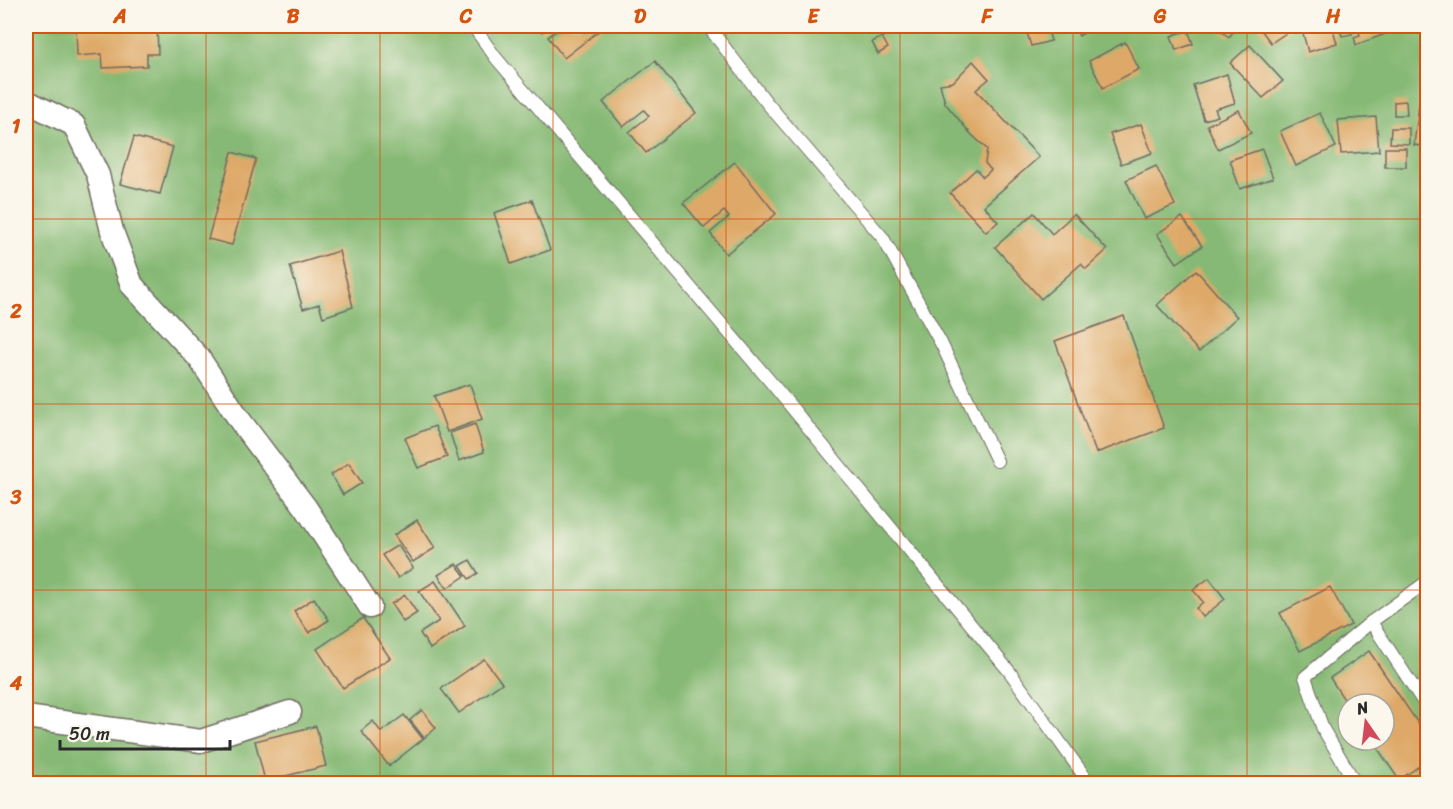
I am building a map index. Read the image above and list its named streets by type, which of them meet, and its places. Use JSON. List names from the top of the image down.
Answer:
{
  "scale_bar": "50 m",
  "north": "top",
  "grid": {
    "columns": [
      "A",
      "B",
      "C",
      "D",
      "E",
      "F",
      "G",
      "H"
    ],
    "rows": [
      "1",
      "2",
      "3",
      "4"
    ]
  }
}
